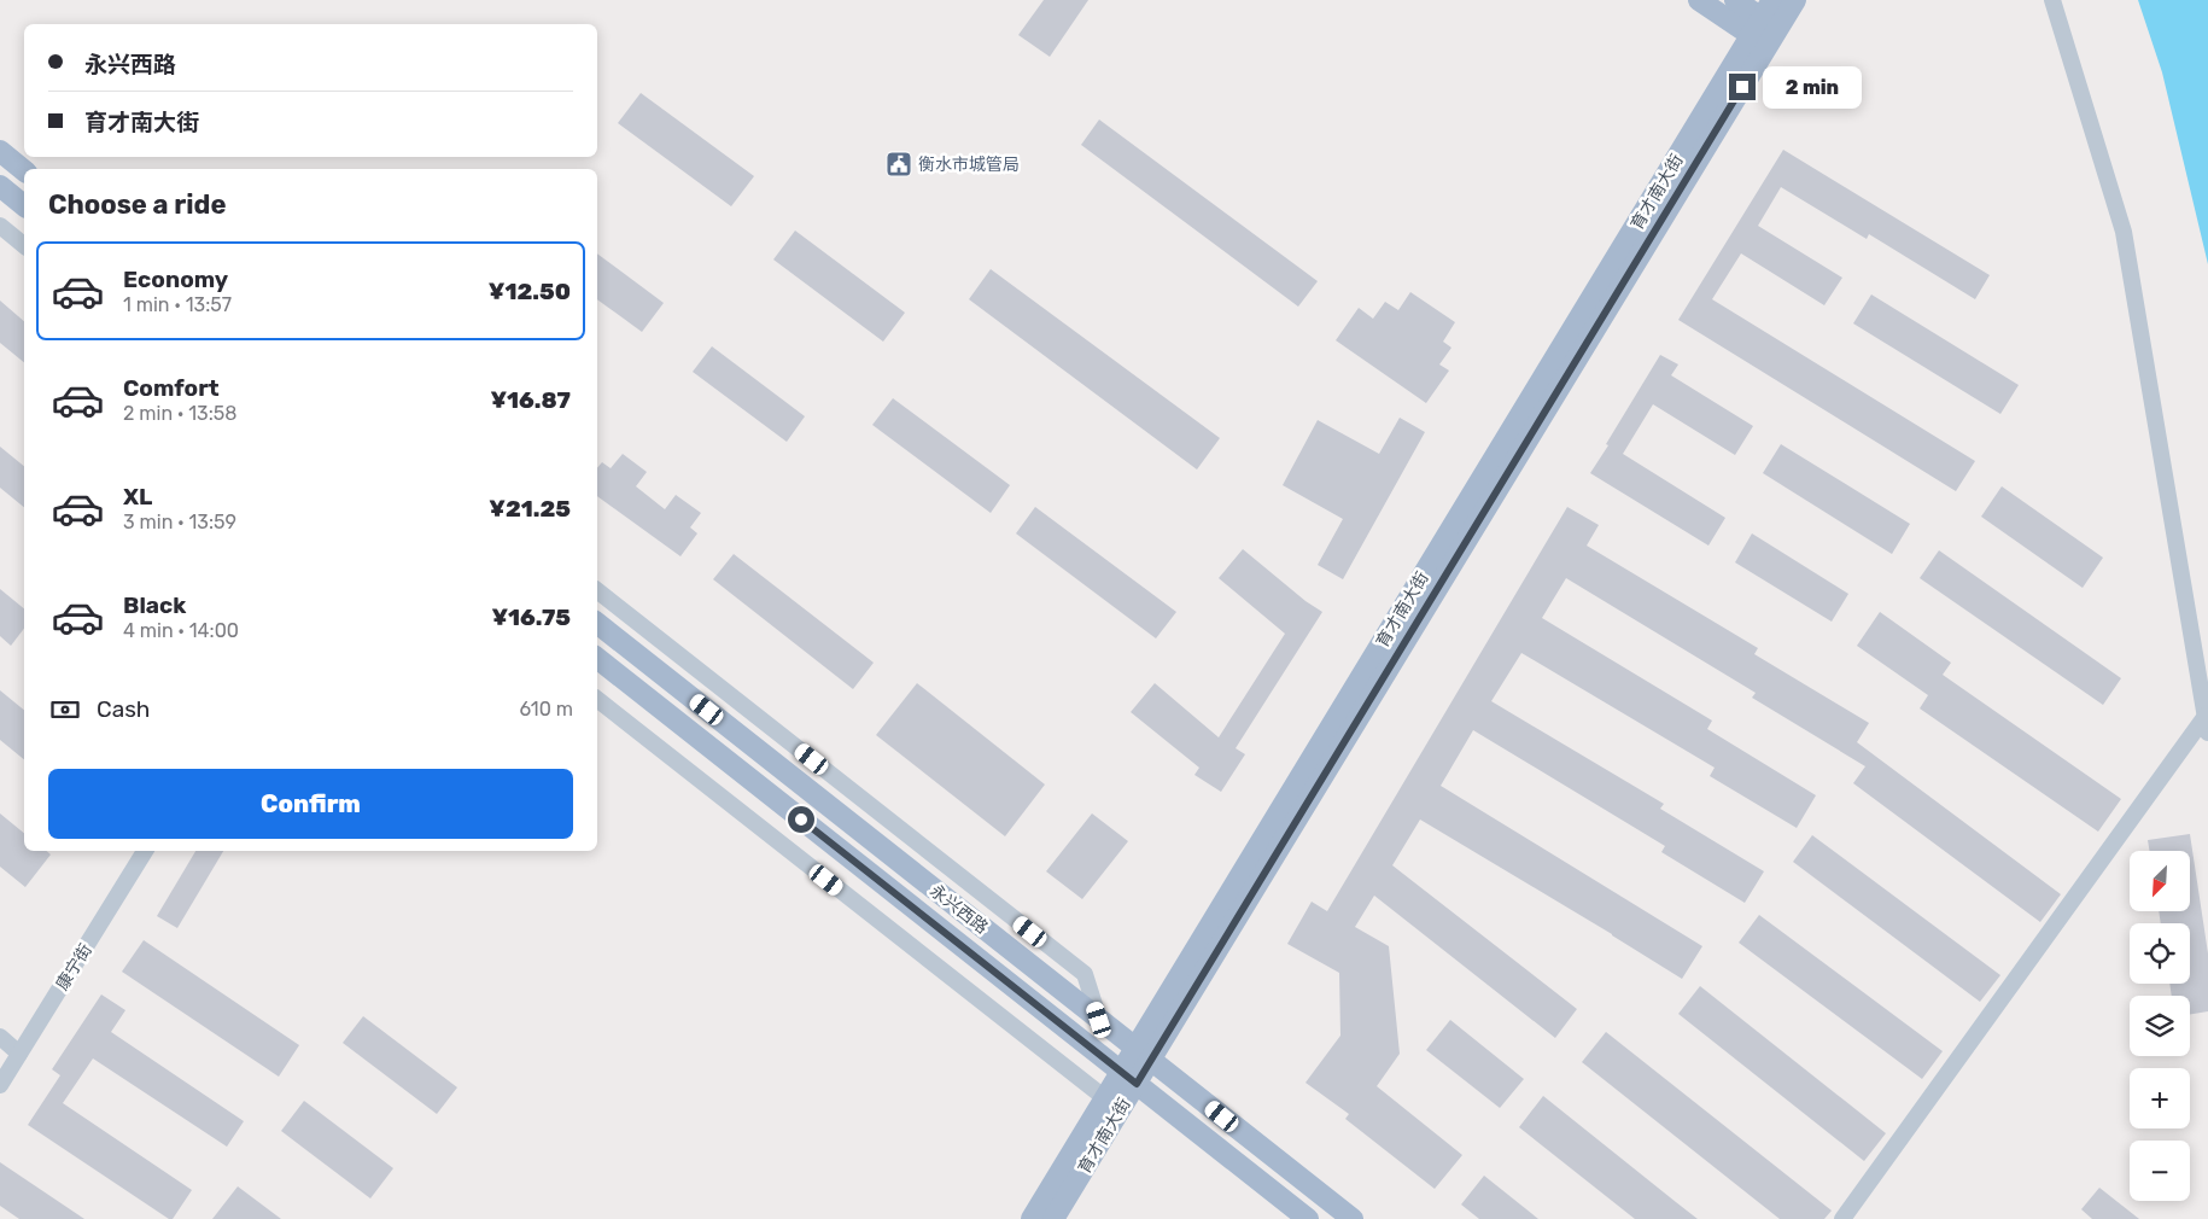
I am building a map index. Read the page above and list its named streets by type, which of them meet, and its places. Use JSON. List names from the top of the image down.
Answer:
{
  "streets": {
    "main road": ["育才南大街", "永兴西路"],
    "street": ["康宁街"]
  },
  "crossings": [
    ["育才南大街", "永兴西路"]
  ],
  "places": {
    "public building": ["衡水市城管局"]
  },
  "north": "bottom left",
  "page": {
    "banner": ["永兴西路", "育才南大街"],
    "bubble": "2 min",
    "heading": "Choose a ride",
    "list": [
      {
        "name": "Economy",
        "note": "1 min · 13:57",
        "value": "¥12.50"
      },
      {
        "name": "Comfort",
        "note": "2 min · 13:58",
        "value": "¥16.87"
      },
      {
        "name": "XL",
        "note": "3 min · 13:59",
        "value": "¥21.25"
      },
      {
        "name": "Black",
        "note": "4 min · 14:00",
        "value": "¥16.75"
      }
    ],
    "pay": ["Cash", "610 m"],
    "buttons": "Confirm",
    "map_buttons": ["+", "−"]
  }
}
